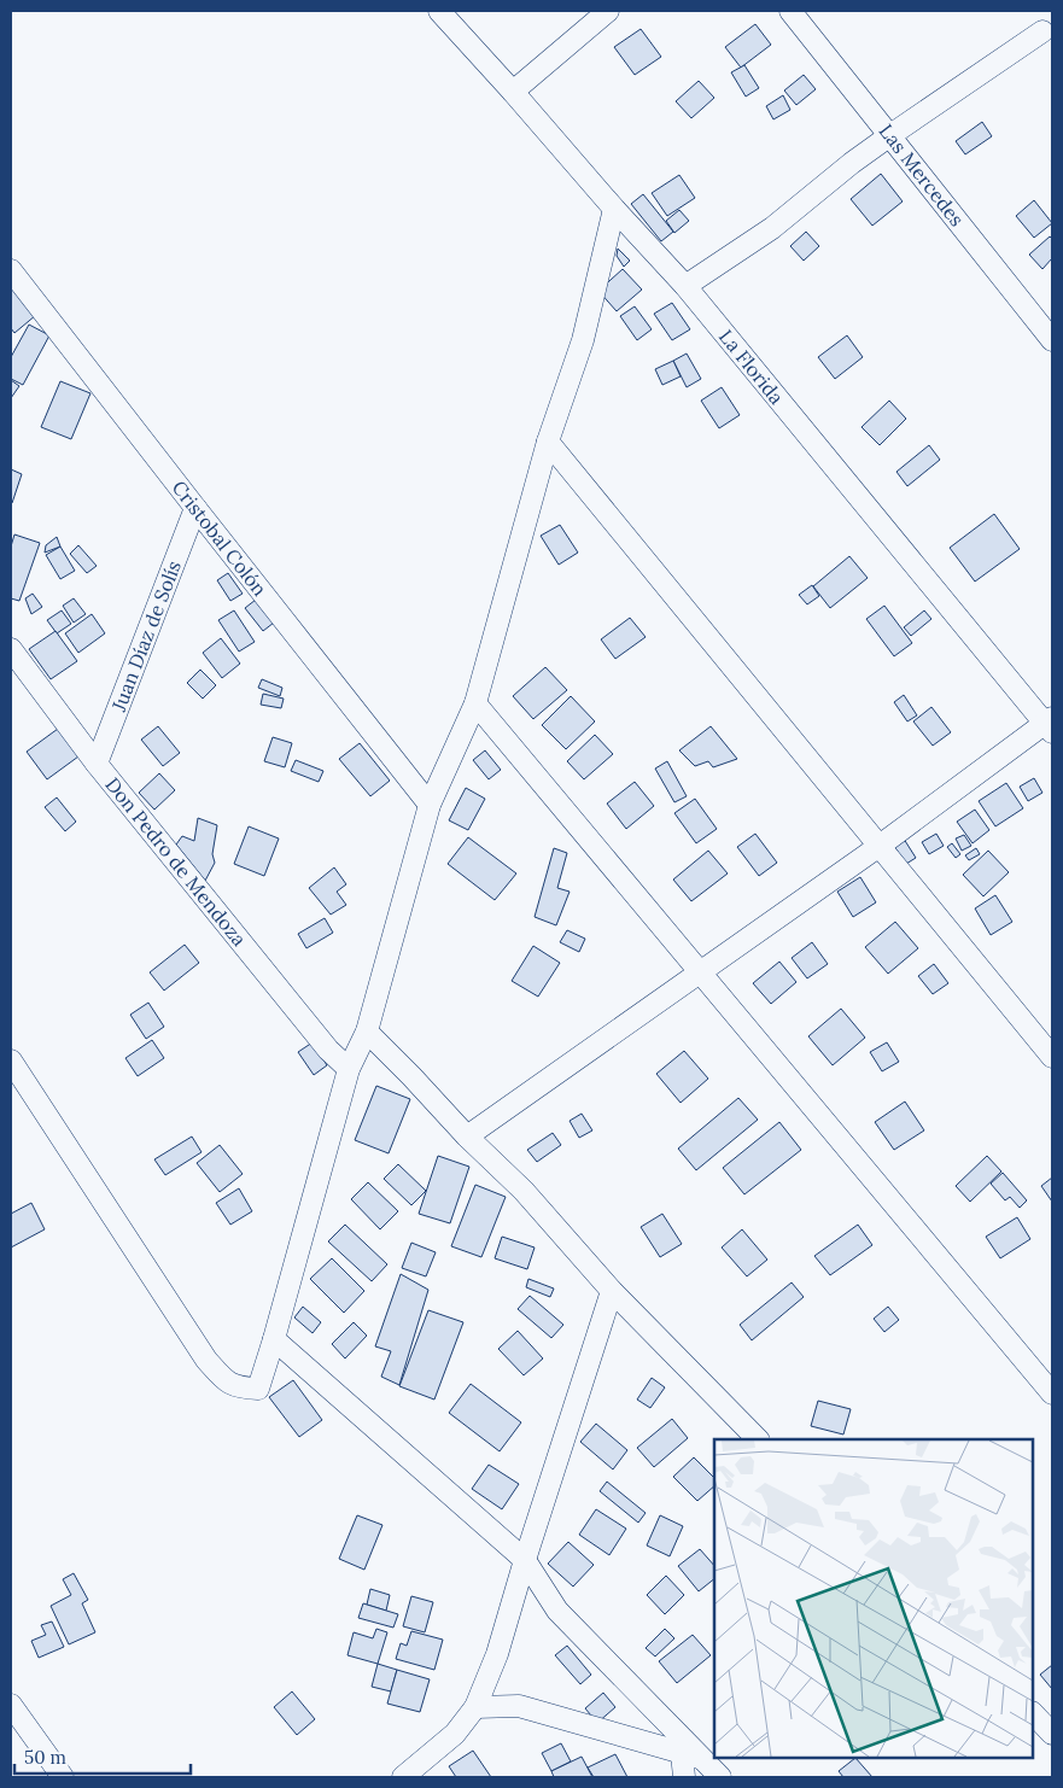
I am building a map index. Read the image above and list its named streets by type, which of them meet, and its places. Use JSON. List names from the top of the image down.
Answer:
{
  "streets": {
    "street": [
      "Las Mercedes",
      "La Florida",
      "Cristobal Colón",
      "Juan Díaz de Solís",
      "Don Pedro de Mendoza"
    ]
  },
  "crossings": [
    ["Cristobal Colón", "Juan Díaz de Solís"],
    ["Juan Díaz de Solís", "Don Pedro de Mendoza"]
  ],
  "scale_bar": "50 m"
}
